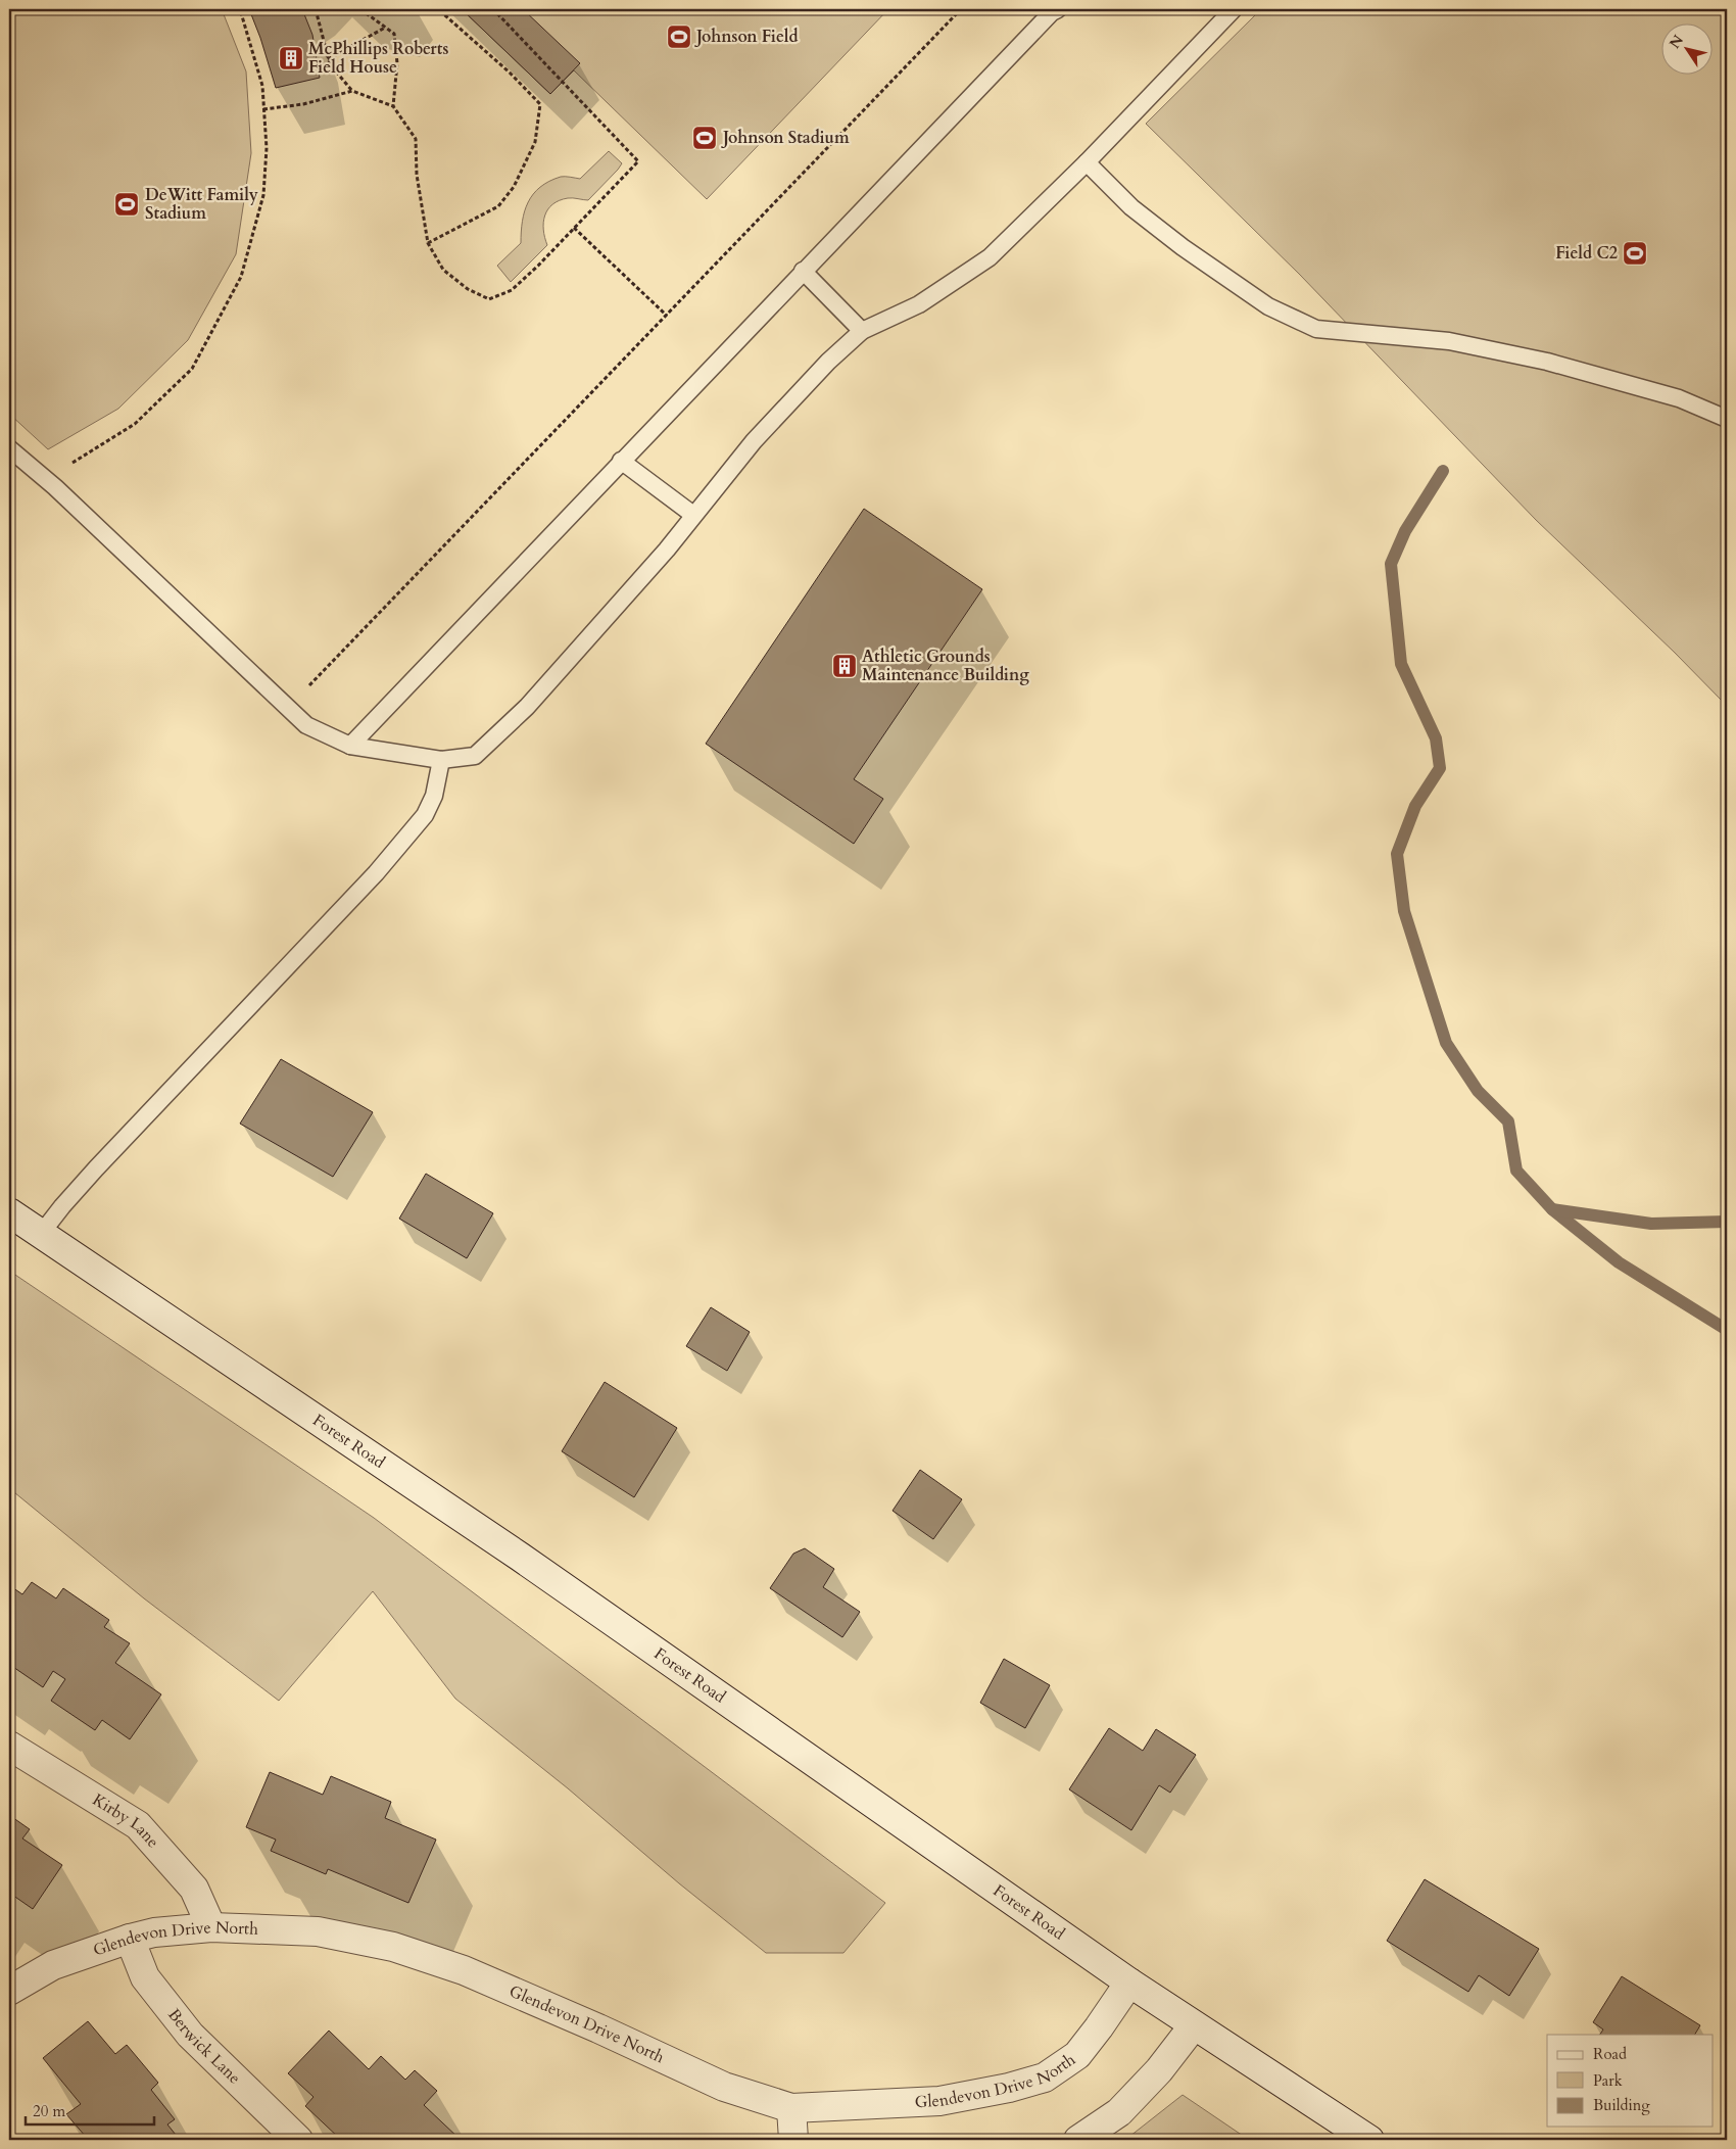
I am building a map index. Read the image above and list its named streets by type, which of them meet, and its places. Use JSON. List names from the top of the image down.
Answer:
{
  "streets": {
    "street": [
      "Forest Road",
      "Kirby Lane",
      "Glendevon Drive North",
      "Berwick Lane"
    ]
  },
  "crossings": [
    ["Forest Road", "Glendevon Drive North"],
    ["Kirby Lane", "Glendevon Drive North"],
    ["Glendevon Drive North", "Berwick Lane"]
  ],
  "places": {
    "sports": [
      "Johnson Field",
      "Johnson Stadium",
      "DeWitt Family Stadium",
      "Field C2"
    ],
    "building": ["McPhillips Roberts Field House", "Athletic Grounds Maintenance Building"]
  },
  "legend": ["Road", "Park", "Building"],
  "scale_bar": "20 m",
  "north": "top left"
}
